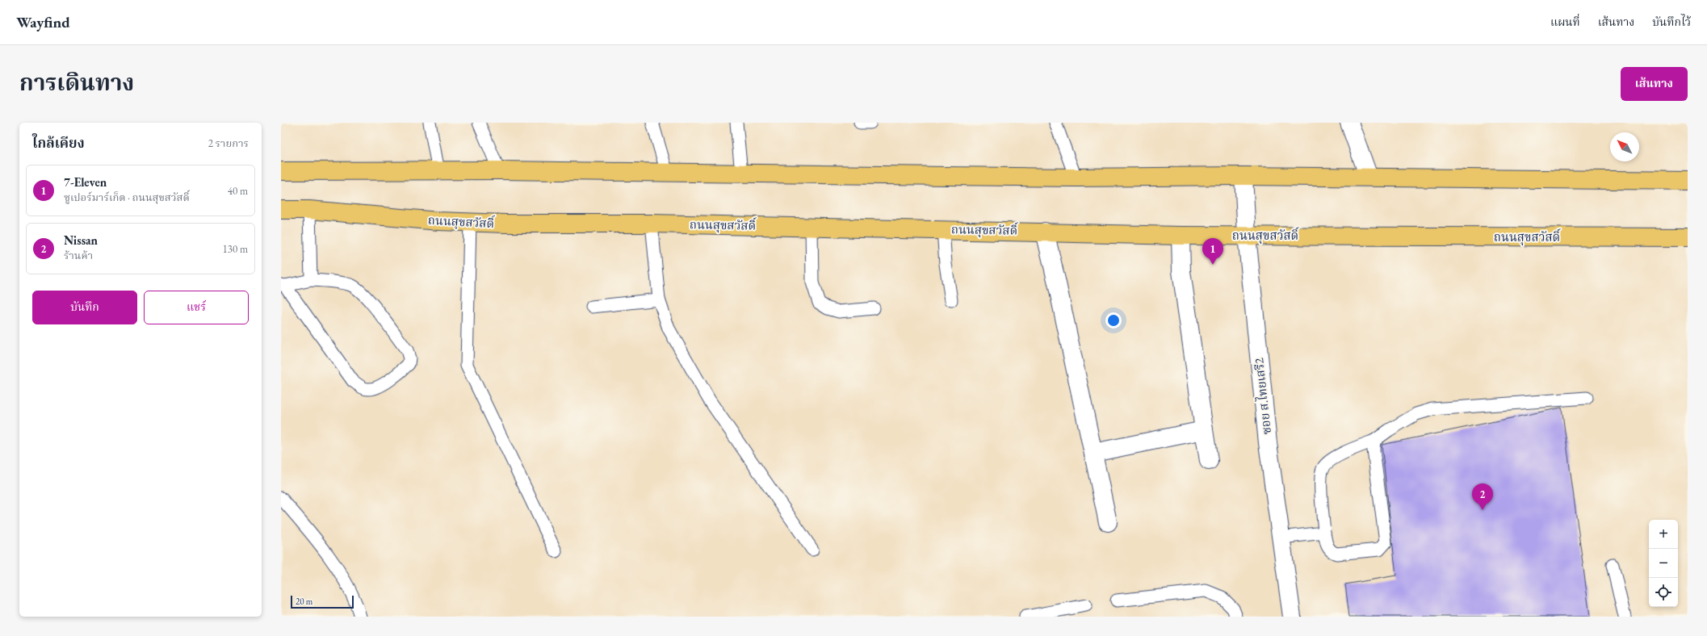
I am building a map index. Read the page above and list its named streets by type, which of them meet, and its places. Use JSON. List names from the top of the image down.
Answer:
{
  "streets": {
    "main road": ["ถนนสุขสวัสดิ์"],
    "street": ["ซอย ส.ไทยเสรี2"]
  },
  "crossings": [
    ["ถนนสุขสวัสดิ์", "ซอย ส.ไทยเสรี2"]
  ],
  "scale_bar": "20 m",
  "north": "top left",
  "page": {
    "header": "Wayfind",
    "nav": ["แผนที่", "เส้นทาง", "บันทึกไว้"],
    "title": "การเดินทาง",
    "buttons": [
      "เส้นทาง",
      ["บันทึก", "แชร์"]
    ],
    "heading": ["ใกล้เคียง", "2 รายการ"],
    "list": [
      {
        "mark": "1",
        "name": "7-Eleven",
        "note": "ซูเปอร์มาร์เก็ต · ถนนสุขสวัสดิ์",
        "value": "40 m"
      },
      {
        "mark": "2",
        "name": "Nissan",
        "note": "ร้านค้า",
        "value": "130 m"
      }
    ],
    "pins": ["1", "2"],
    "map_buttons": ["+", "−"],
    "scale": "20 m"
  }
}
